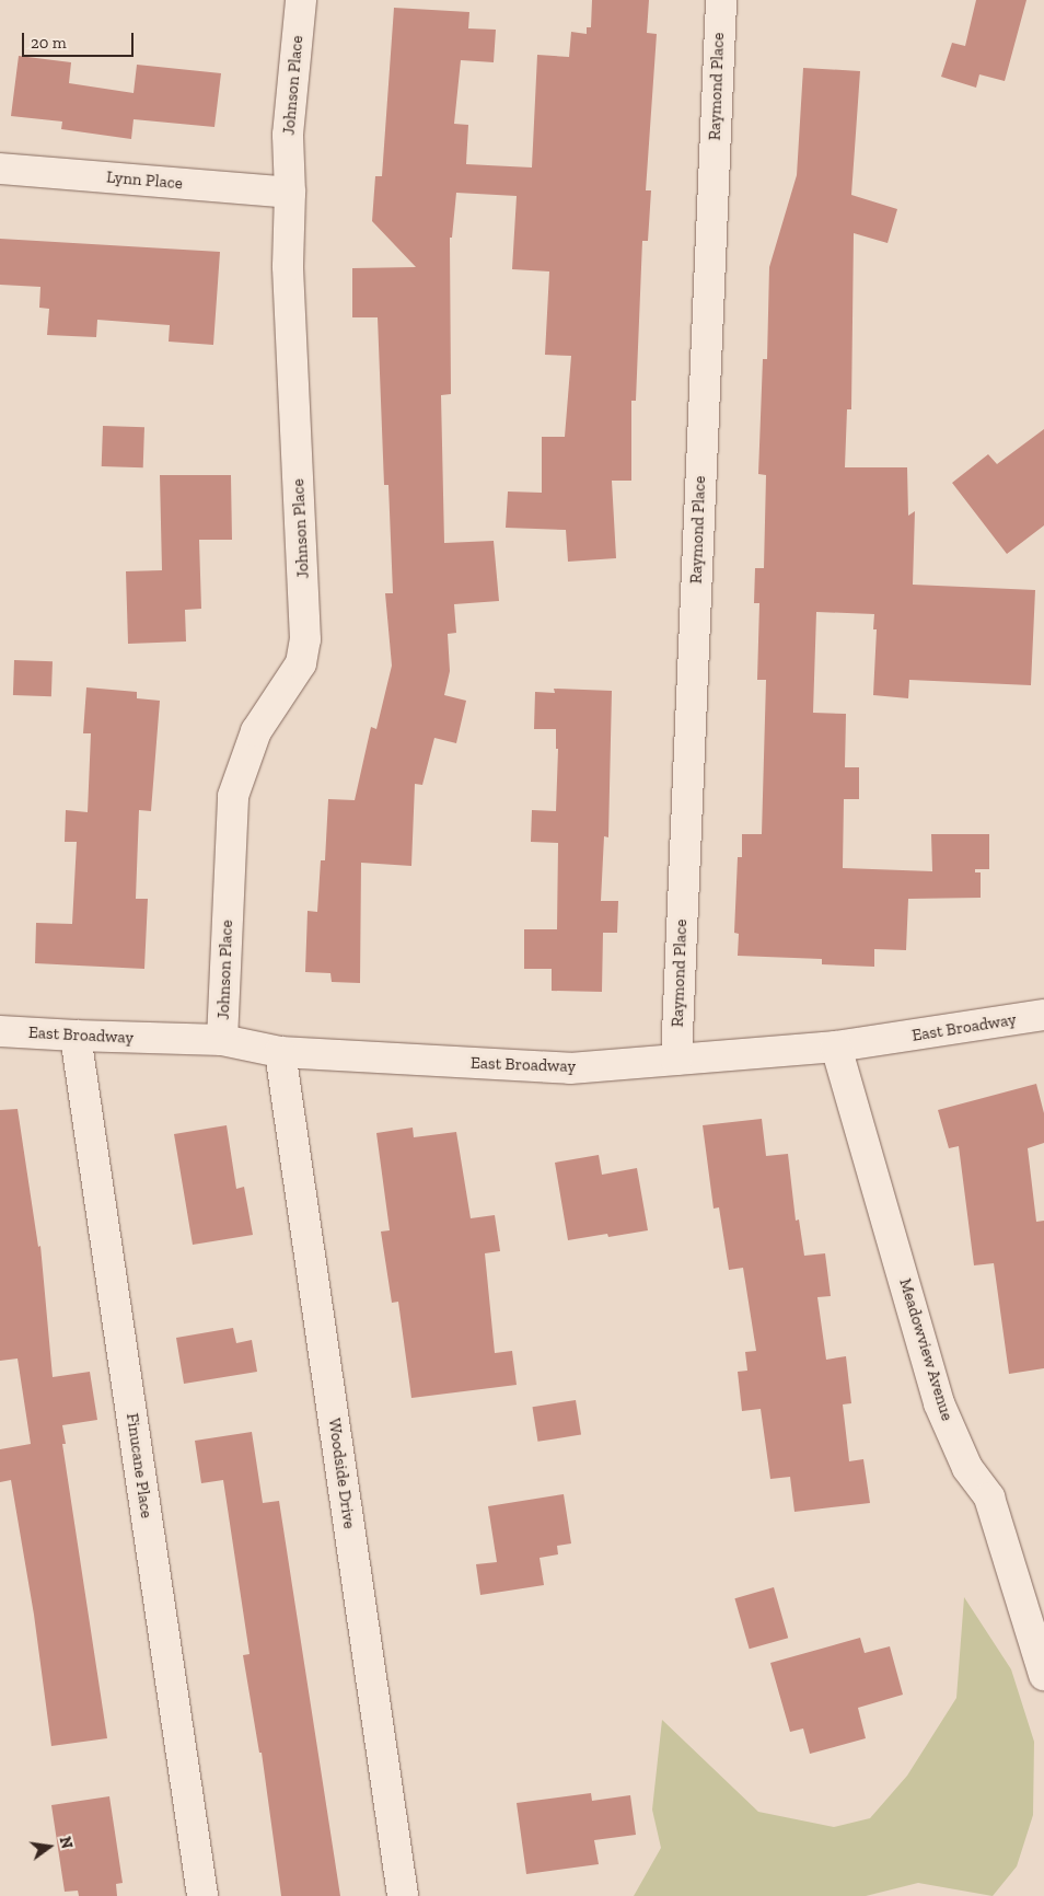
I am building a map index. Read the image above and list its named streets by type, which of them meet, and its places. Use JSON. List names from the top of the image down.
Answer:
{
  "streets": {
    "street": [
      "Johnson Place",
      "Raymond Place",
      "Lynn Place",
      "East Broadway",
      "Meadowview Avenue",
      "Finucane Place",
      "Woodside Drive"
    ]
  },
  "crossings": [
    ["Johnson Place", "Lynn Place"],
    ["Johnson Place", "East Broadway"],
    ["Raymond Place", "East Broadway"],
    ["East Broadway", "Meadowview Avenue"],
    ["East Broadway", "Finucane Place"],
    ["East Broadway", "Woodside Drive"]
  ],
  "scale_bar": "20 m",
  "north": "right"
}
